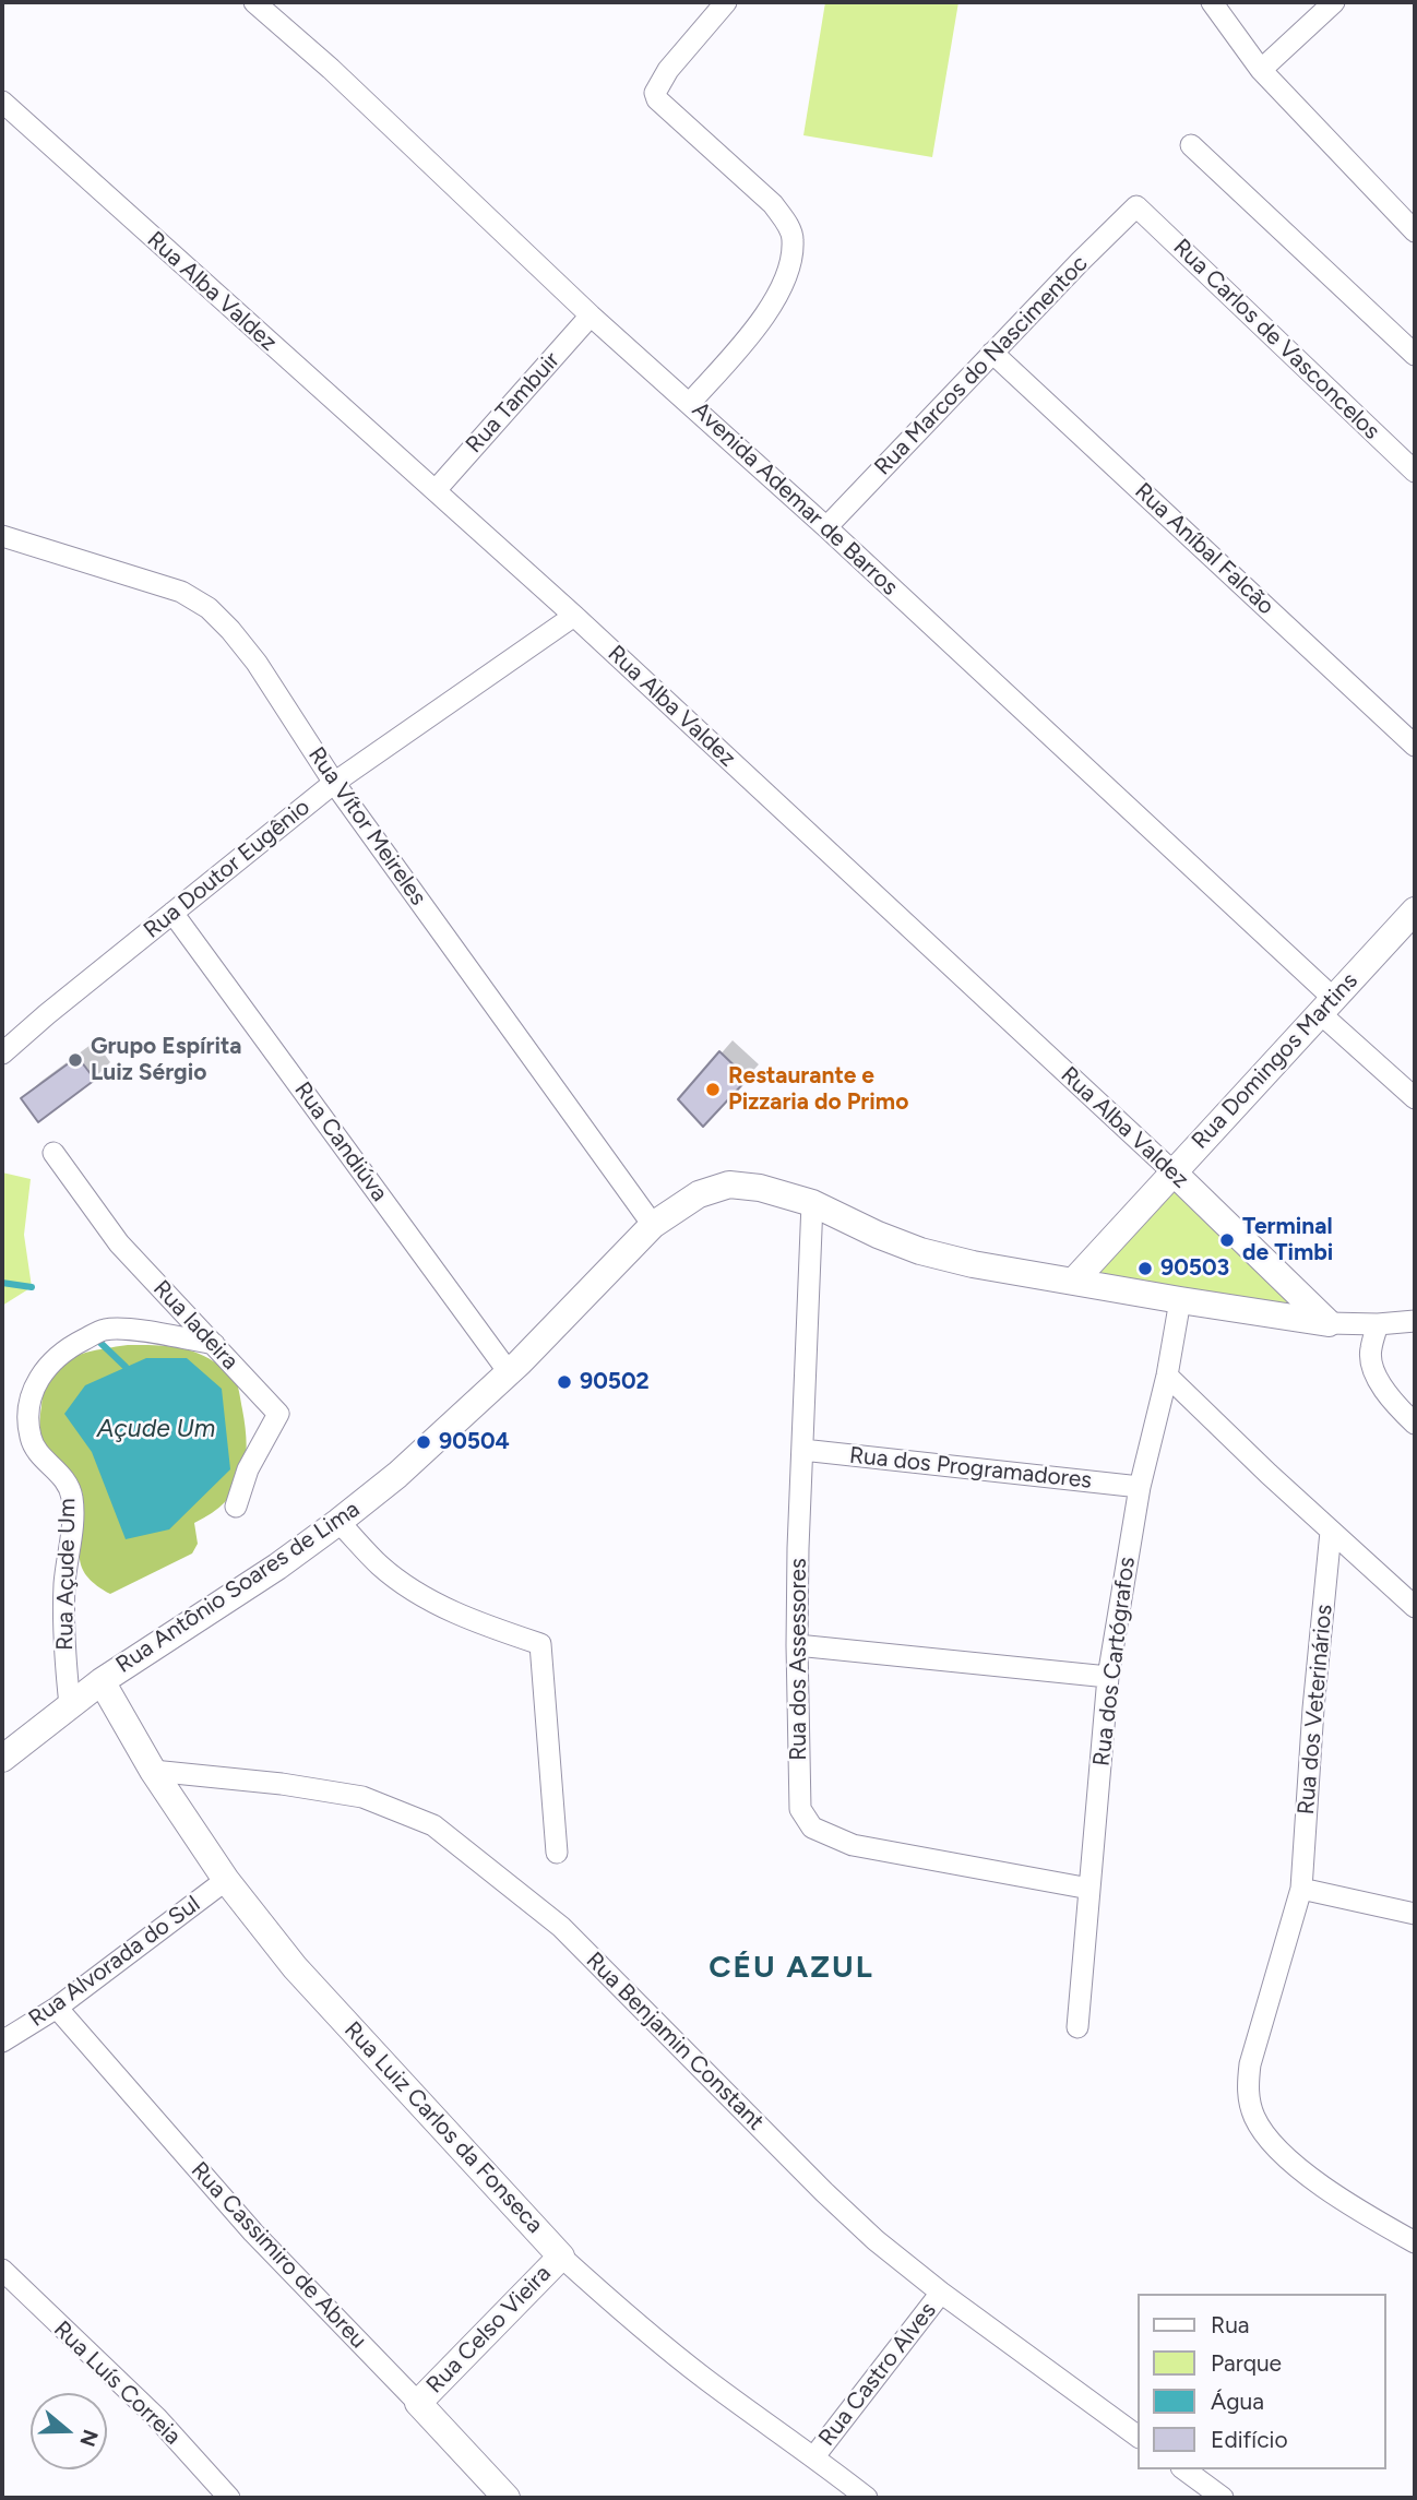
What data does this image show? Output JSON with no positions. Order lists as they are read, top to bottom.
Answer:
{
  "streets": {
    "street": [
      "Rua Alba Valdez",
      "Rua Carlos de Vasconcelos",
      "Rua Marcos do Nascimentoc",
      "Rua Tambuir",
      "Avenida Ademar de Barros",
      "Rua Aníbal Falcão",
      "Rua Vítor Meireles",
      "Rua Doutor Eugênio",
      "Rua Domingos Martins",
      "Rua Candiúva",
      "Rua ladeira",
      "Rua dos Programadores",
      "Rua Açude Um",
      "Rua Antônio Soares de Lima",
      "Rua dos Assessores",
      "Rua dos Cartógrafos",
      "Rua dos Veterinários",
      "Rua Alvorada do Sul",
      "Rua Benjamin Constant",
      "Rua Luiz Carlos da Fonseca",
      "Rua Cassimiro de Abreu",
      "Rua Celso Vieira",
      "Rua Castro Alves",
      "Rua Luís Correia"
    ]
  },
  "crossings": [
    ["Rua Alba Valdez", "Rua Tambuir"],
    ["Rua Alba Valdez", "Rua Doutor Eugênio"],
    ["Rua Alba Valdez", "Rua Domingos Martins"],
    ["Rua Alba Valdez", "Rua Antônio Soares de Lima"],
    ["Rua Carlos de Vasconcelos", "Rua Marcos do Nascimentoc"],
    ["Rua Marcos do Nascimentoc", "Avenida Ademar de Barros"],
    ["Rua Marcos do Nascimentoc", "Rua Aníbal Falcão"],
    ["Rua Tambuir", "Avenida Ademar de Barros"],
    ["Avenida Ademar de Barros", "Rua Domingos Martins"],
    ["Rua Vítor Meireles", "Rua Doutor Eugênio"],
    ["Rua Vítor Meireles", "Rua Antônio Soares de Lima"],
    ["Rua Doutor Eugênio", "Rua Candiúva"],
    ["Rua Domingos Martins", "Rua Antônio Soares de Lima"],
    ["Rua Candiúva", "Rua Antônio Soares de Lima"],
    ["Rua ladeira", "Rua Açude Um"],
    ["Rua dos Programadores", "Rua dos Assessores"],
    ["Rua dos Programadores", "Rua dos Cartógrafos"],
    ["Rua Açude Um", "Rua Antônio Soares de Lima"],
    ["Rua Antônio Soares de Lima", "Rua dos Assessores"],
    ["Rua Antônio Soares de Lima", "Rua dos Cartógrafos"],
    ["Rua Antônio Soares de Lima", "Rua Luiz Carlos da Fonseca"],
    ["Rua dos Assessores", "Rua dos Cartógrafos"],
    ["Rua Alvorada do Sul", "Rua Luiz Carlos da Fonseca"],
    ["Rua Alvorada do Sul", "Rua Cassimiro de Abreu"],
    ["Rua Benjamin Constant", "Rua Luiz Carlos da Fonseca"],
    ["Rua Benjamin Constant", "Rua Castro Alves"],
    ["Rua Luiz Carlos da Fonseca", "Rua Celso Vieira"],
    ["Rua Luiz Carlos da Fonseca", "Rua Castro Alves"],
    ["Rua Cassimiro de Abreu", "Rua Celso Vieira"]
  ],
  "districts": ["CÉU AZUL"],
  "water": ["Açude Um"],
  "places": [
    "Grupo Espírita Luiz Sérgio",
    "Restaurante e Pizzaria do Primo",
    "Terminal de Timbi",
    "90503",
    "90502",
    "90504"
  ],
  "legend": [
    "Rua",
    "Parque",
    "Água",
    "Edifício"
  ],
  "north": "right"
}
